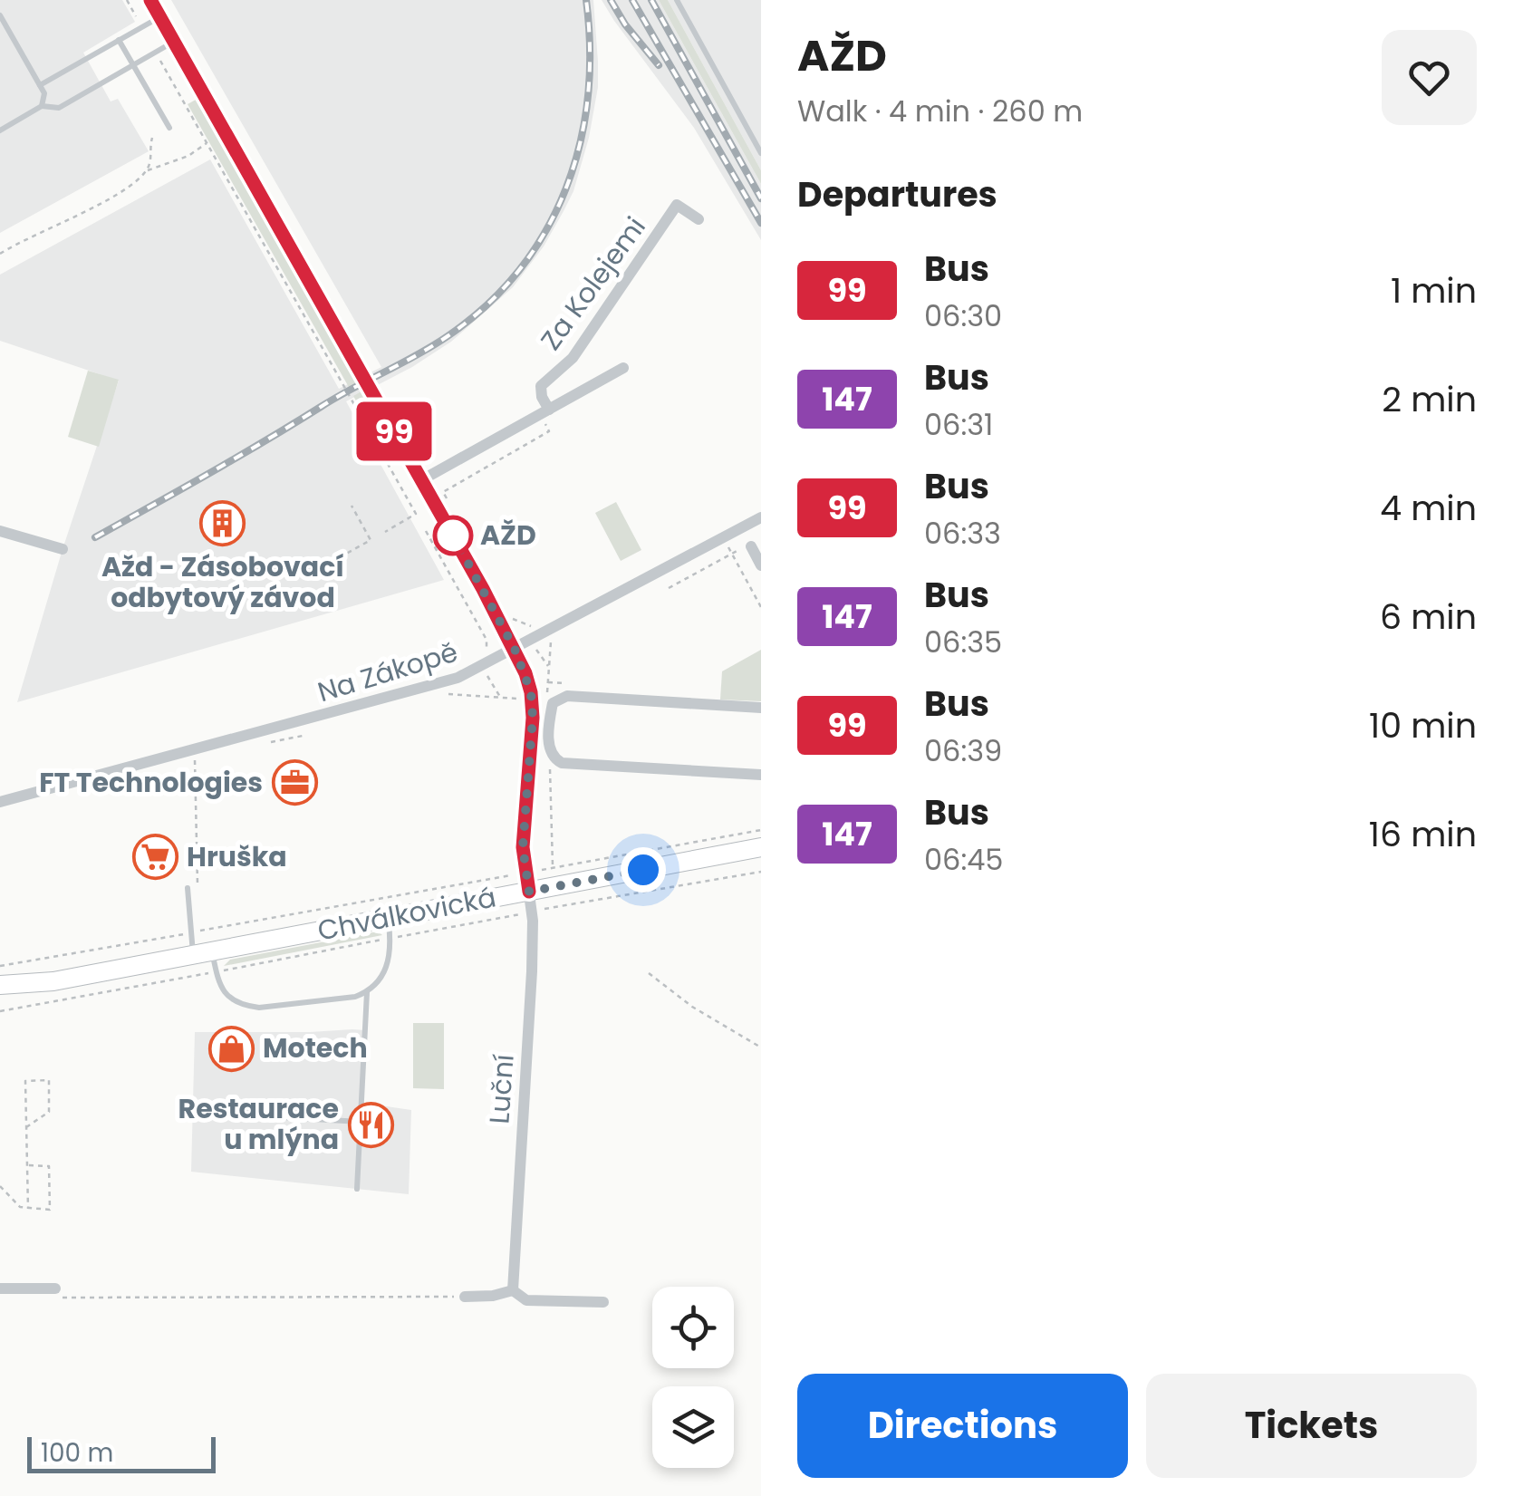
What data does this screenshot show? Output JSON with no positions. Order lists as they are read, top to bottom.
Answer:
{
  "streets": {
    "main road": ["Chválkovická"],
    "street": ["Za Kolejemi", "Na Zákopě", "Luční"]
  },
  "crossings": [
    ["Za Kolejemi", "Luční"],
    ["Na Zákopě", "Luční"],
    ["Chválkovická", "Luční"]
  ],
  "places": {
    "building": ["Ažd - Zásobovací odbytový závod"],
    "other": ["AŽD"],
    "office": ["FT Technologies"],
    "supermarket": ["Hruška"],
    "shop": ["Motech"],
    "restaurant": ["Restaurace u mlýna"]
  },
  "lines": ["bus line 99"],
  "scale_bar": "100 m",
  "page": {
    "on_map": "99",
    "heading": [
      ["AŽD", "Walk · 4 min · 260 m"],
      "Departures"
    ],
    "list": [
      {
        "mark": "99",
        "name": "Bus",
        "note": "06:30",
        "value": "1 min"
      },
      {
        "mark": "147",
        "name": "Bus",
        "note": "06:31",
        "value": "2 min"
      },
      {
        "mark": "99",
        "name": "Bus",
        "note": "06:33",
        "value": "4 min"
      },
      {
        "mark": "147",
        "name": "Bus",
        "note": "06:35",
        "value": "6 min"
      },
      {
        "mark": "99",
        "name": "Bus",
        "note": "06:39",
        "value": "10 min"
      },
      {
        "mark": "147",
        "name": "Bus",
        "note": "06:45",
        "value": "16 min"
      }
    ],
    "buttons": ["Directions", "Tickets"],
    "scale": "100 m"
  }
}
